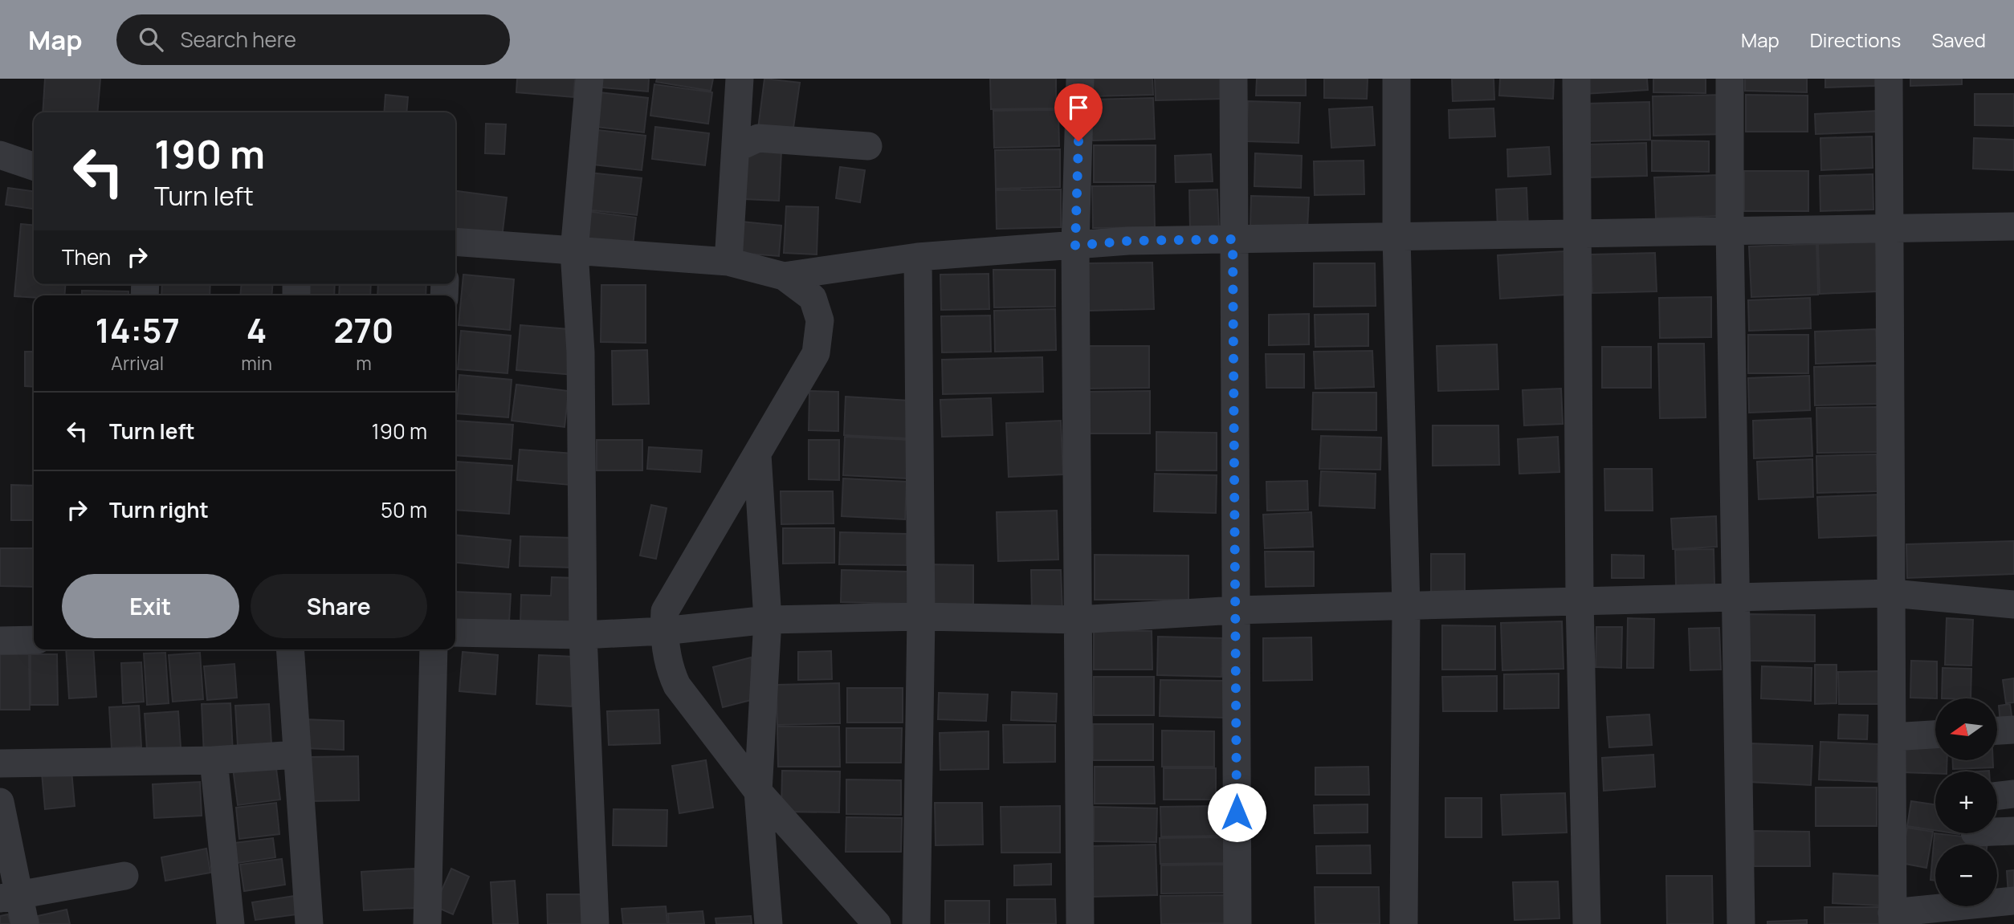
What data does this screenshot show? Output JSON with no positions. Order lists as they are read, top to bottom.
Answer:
{
  "north": "left",
  "page": {
    "header": "Map",
    "search": "Search here",
    "nav": ["Map", "Directions", "Saved"],
    "turn": ["190 m", "Turn left"],
    "then": "Then",
    "eta": [
      "14:57",
      "Arrival",
      "4",
      "min",
      "270",
      "m"
    ],
    "list": [
      {
        "name": "Turn left",
        "value": "190 m"
      },
      {
        "name": "Turn right",
        "value": "50 m"
      }
    ],
    "buttons": ["Exit", "Share"],
    "map_buttons": ["+", "−"]
  }
}
